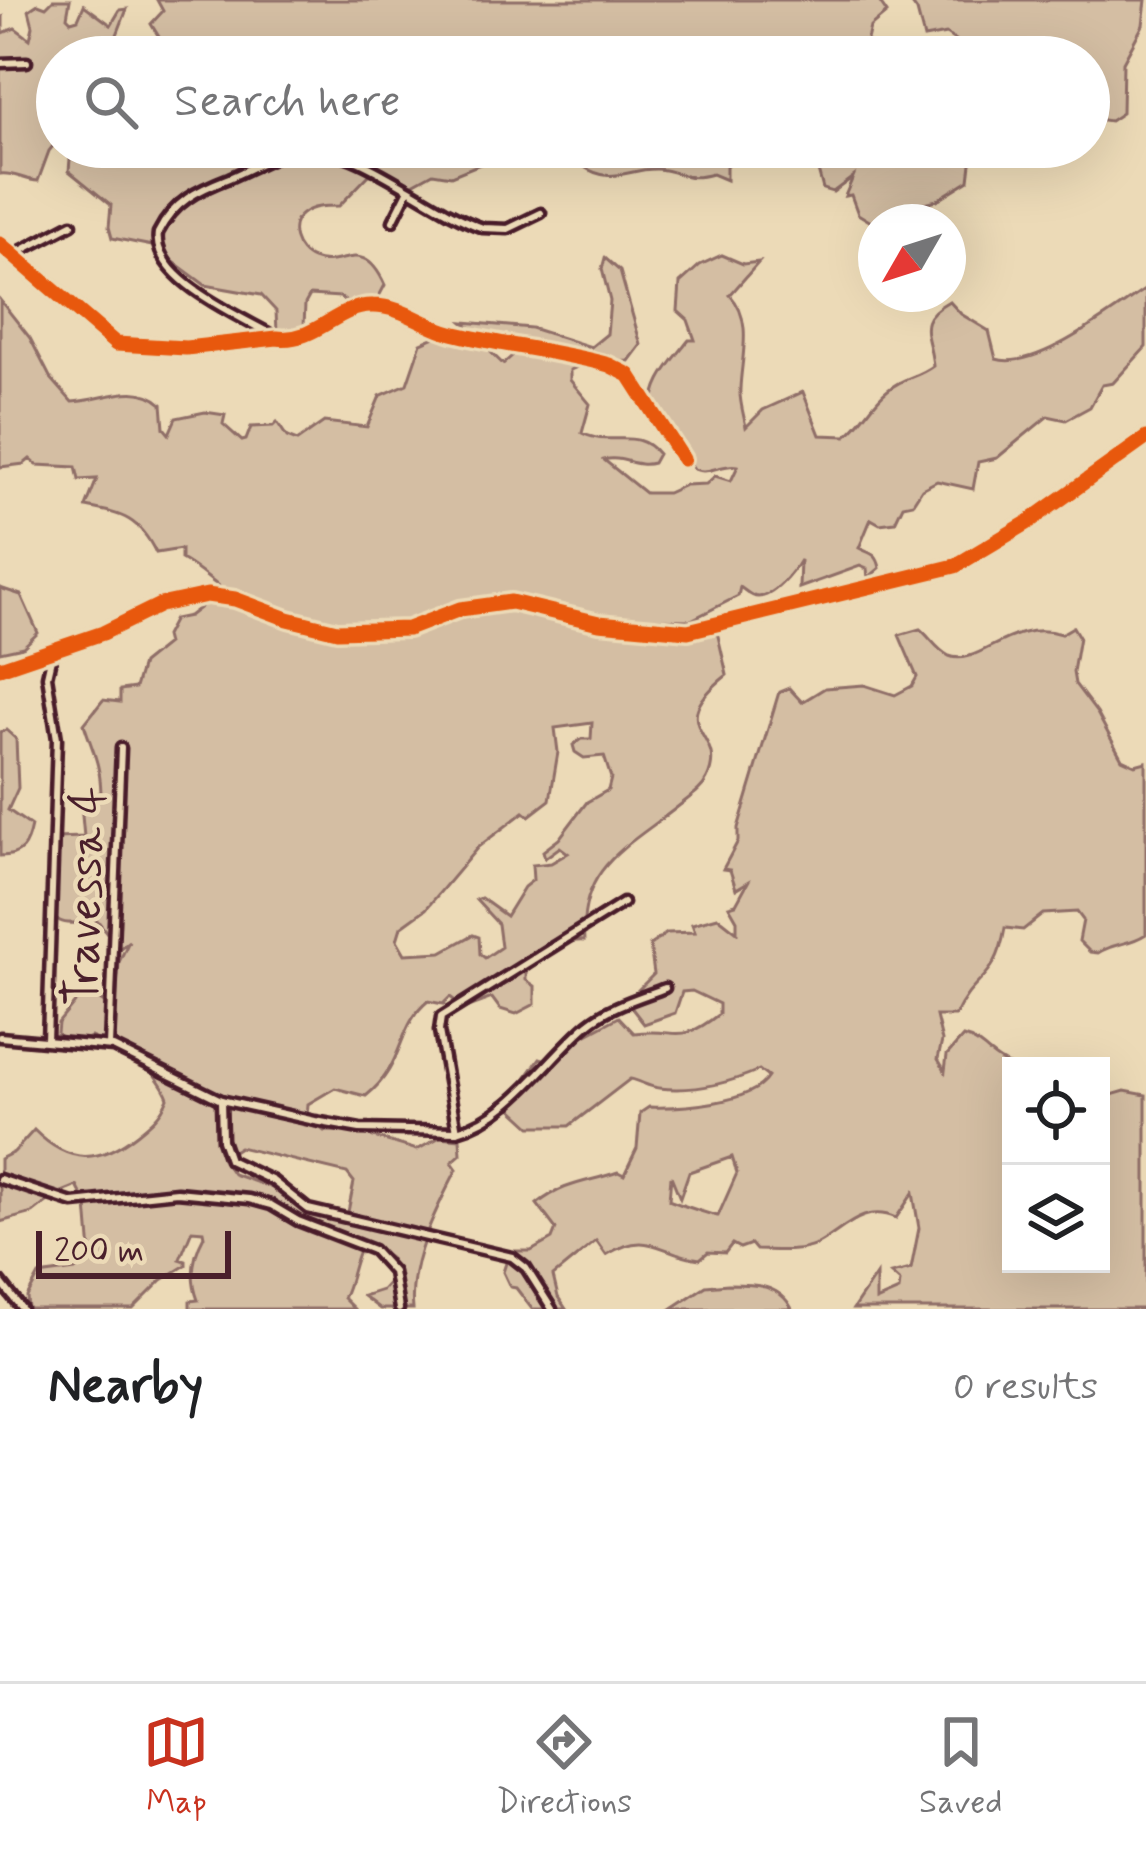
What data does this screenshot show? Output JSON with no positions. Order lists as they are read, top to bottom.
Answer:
{
  "streets": {
    "street": ["Travessa 4"]
  },
  "scale_bar": "200 m",
  "north": "bottom left",
  "page": {
    "search": "Search here",
    "scale": "200 m",
    "heading": ["Nearby", "0 results"],
    "nav": ["Map", "Directions", "Saved"]
  }
}
